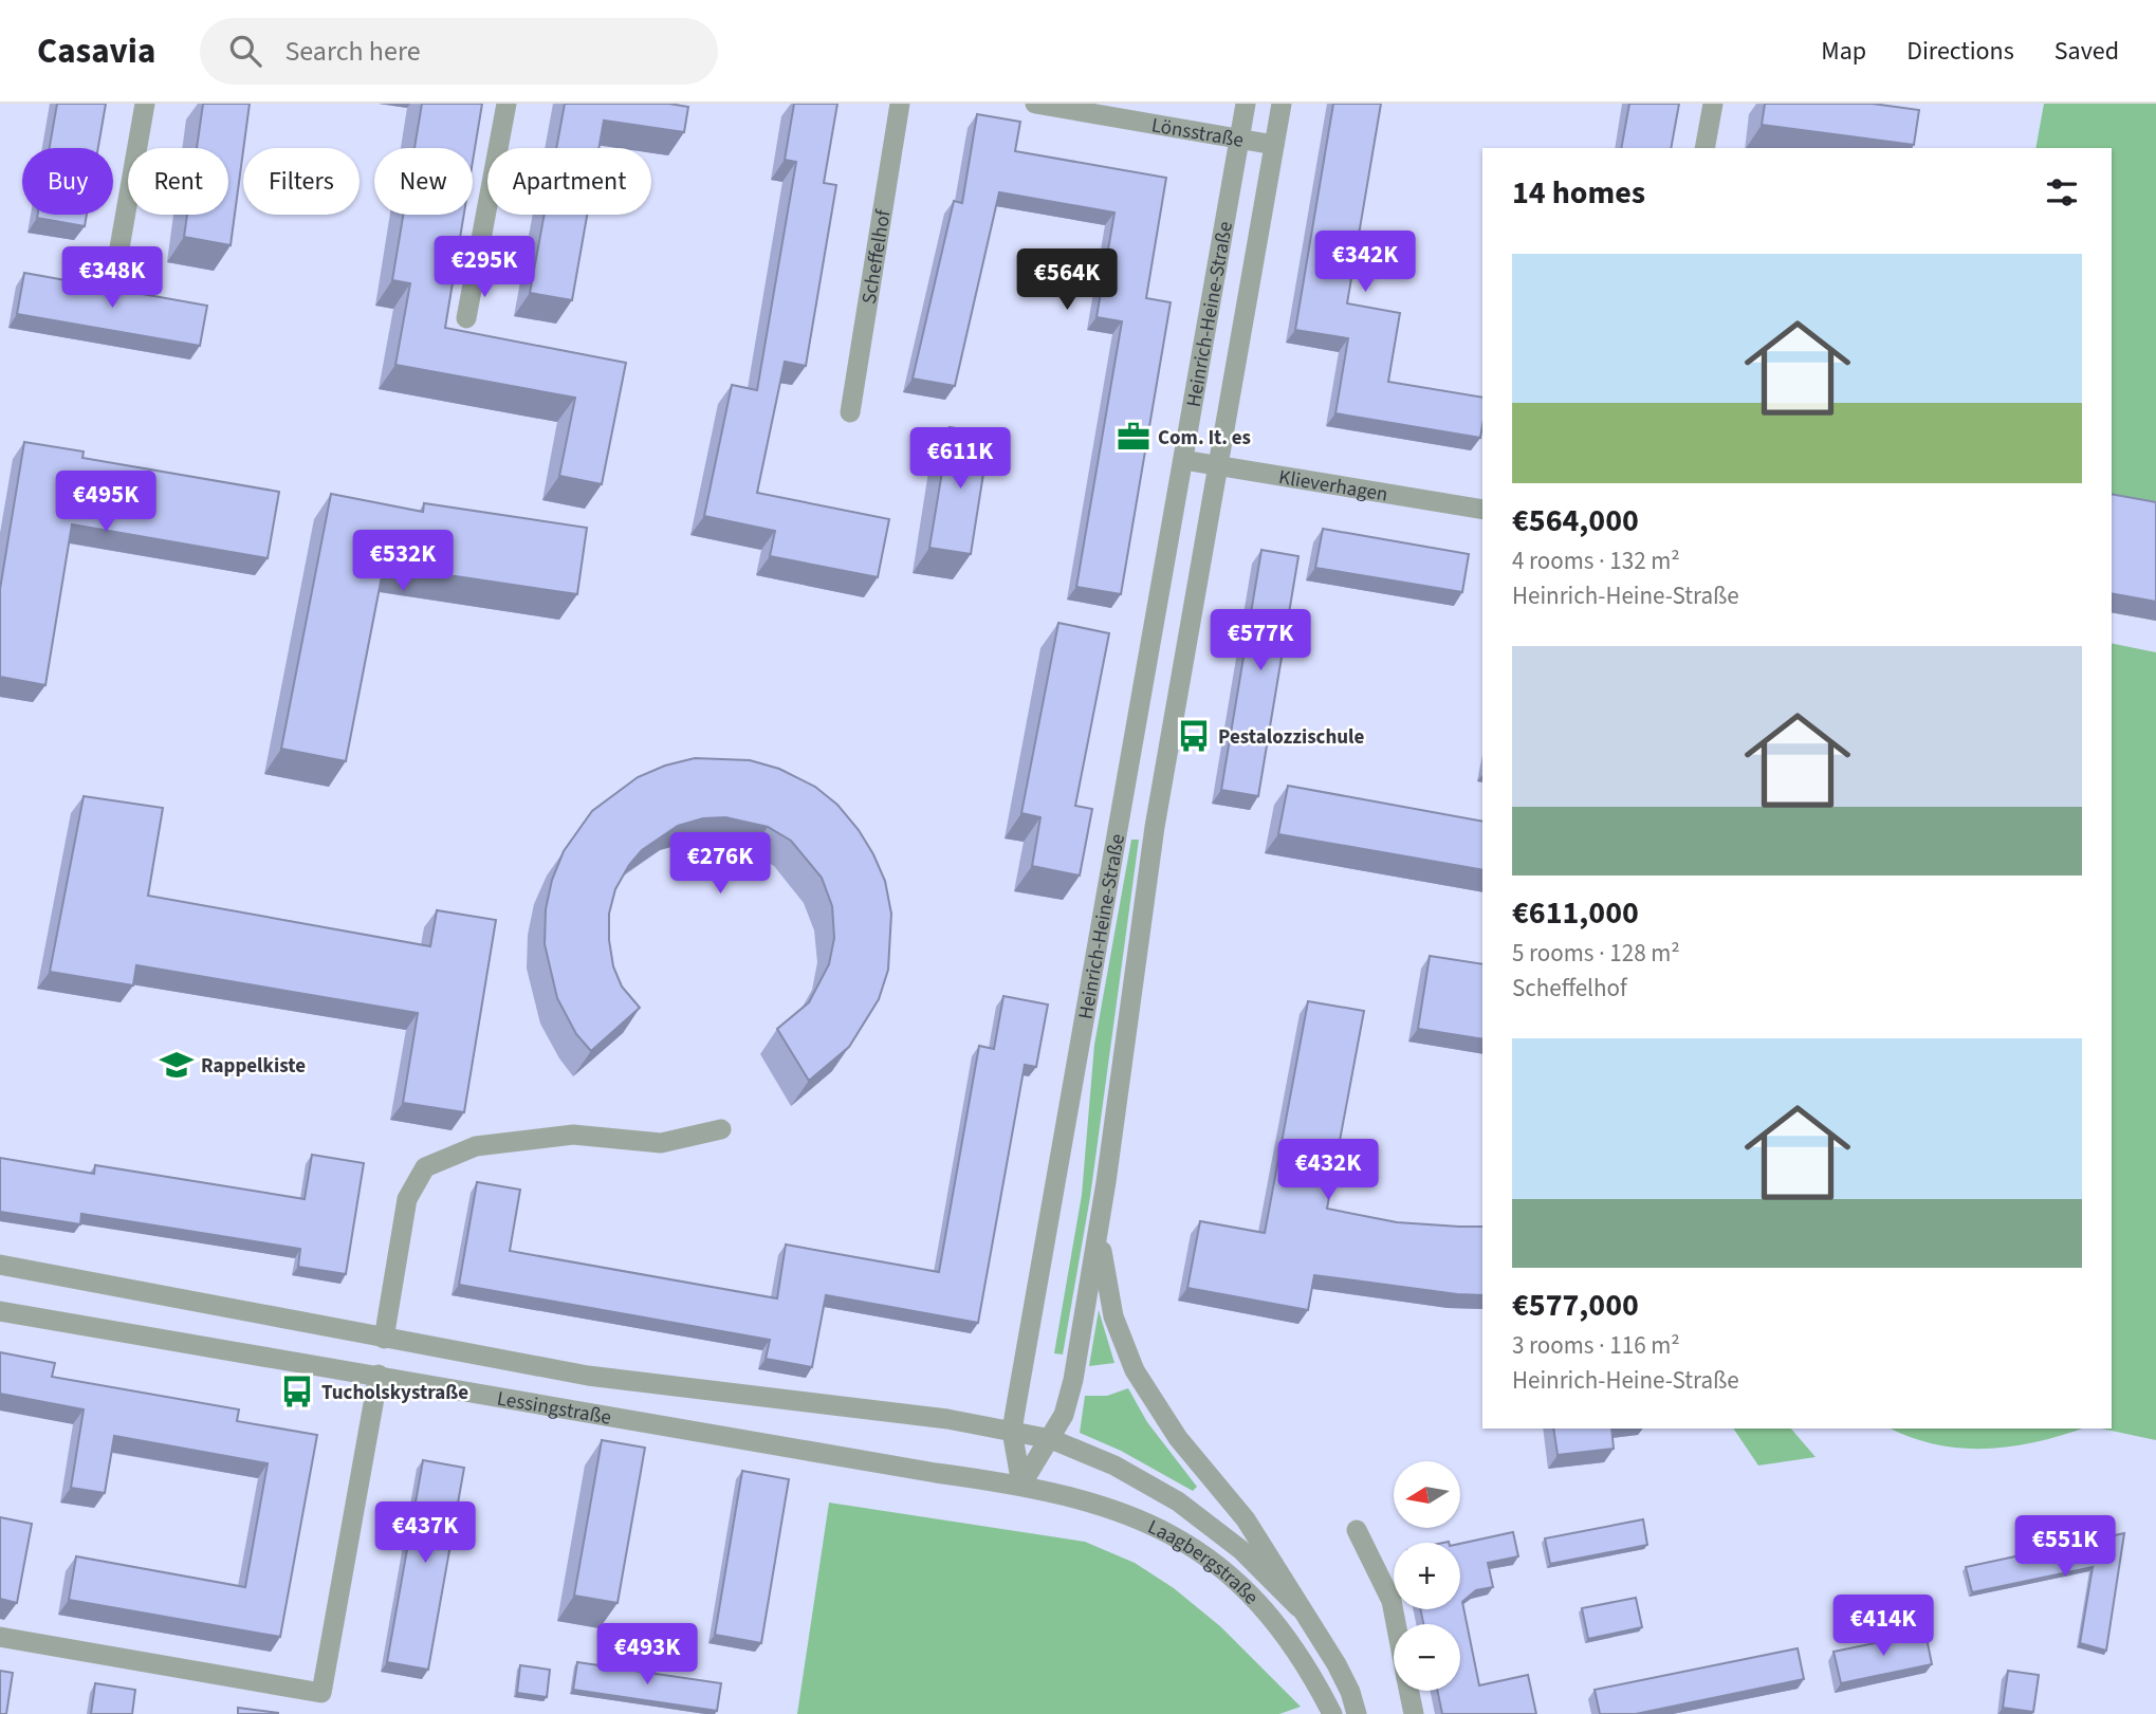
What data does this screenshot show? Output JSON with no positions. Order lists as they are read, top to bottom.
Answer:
{
  "streets": {
    "street": [
      "Lönsstraße",
      "Scheffelhof",
      "Heinrich-Heine-Straße",
      "Klieverhagen",
      "Lessingstraße",
      "Laagbergstraße"
    ]
  },
  "crossings": [
    ["Lönsstraße", "Heinrich-Heine-Straße"],
    ["Heinrich-Heine-Straße", "Klieverhagen"],
    ["Heinrich-Heine-Straße", "Lessingstraße"],
    ["Heinrich-Heine-Straße", "Laagbergstraße"],
    ["Lessingstraße", "Laagbergstraße"]
  ],
  "places": {
    "office": ["Com. It. es"],
    "bus stop": ["Pestalozzischule", "Tucholskystraße"],
    "school or university": ["Rappelkiste"]
  },
  "north": "left",
  "page": {
    "header": "Casavia",
    "search": "Search here",
    "nav": ["Map", "Directions", "Saved"],
    "chip": [
      "Buy",
      "Rent",
      "Filters",
      "New",
      "Apartment"
    ],
    "heading": "14 homes",
    "price": [
      "€342K",
      "€295K",
      "€348K",
      "€564K",
      "€611K",
      "€495K",
      "€532K",
      "€577K",
      "€276K",
      "€432K",
      "€437K",
      "€551K",
      "€414K",
      "€493K"
    ],
    "list": [
      {
        "name": "€564,000",
        "note": "4 rooms · 132 m² · Heinrich-Heine-Straße"
      },
      {
        "name": "€611,000",
        "note": "5 rooms · 128 m² · Scheffelhof"
      },
      {
        "name": "€577,000",
        "note": "3 rooms · 116 m² · Heinrich-Heine-Straße"
      }
    ],
    "map_buttons": ["+", "−"]
  }
}
